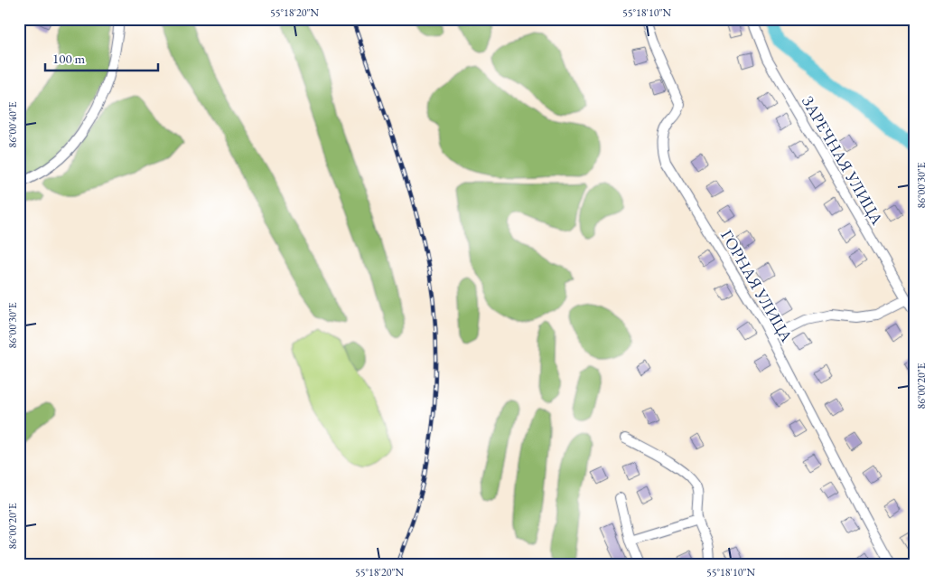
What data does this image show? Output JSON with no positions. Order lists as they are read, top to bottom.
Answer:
{
  "streets": {
    "street": ["ЗАРЕЧНАЯ УЛИЦА", "ГОРНАЯ УЛИЦА"]
  },
  "scale_bar": "100 m",
  "coordinates": [
    "55°18'20\"N",
    "55°18'10\"N",
    "86°00'40\"E",
    "86°00'30\"E",
    "86°00'20\"E"
  ]
}
